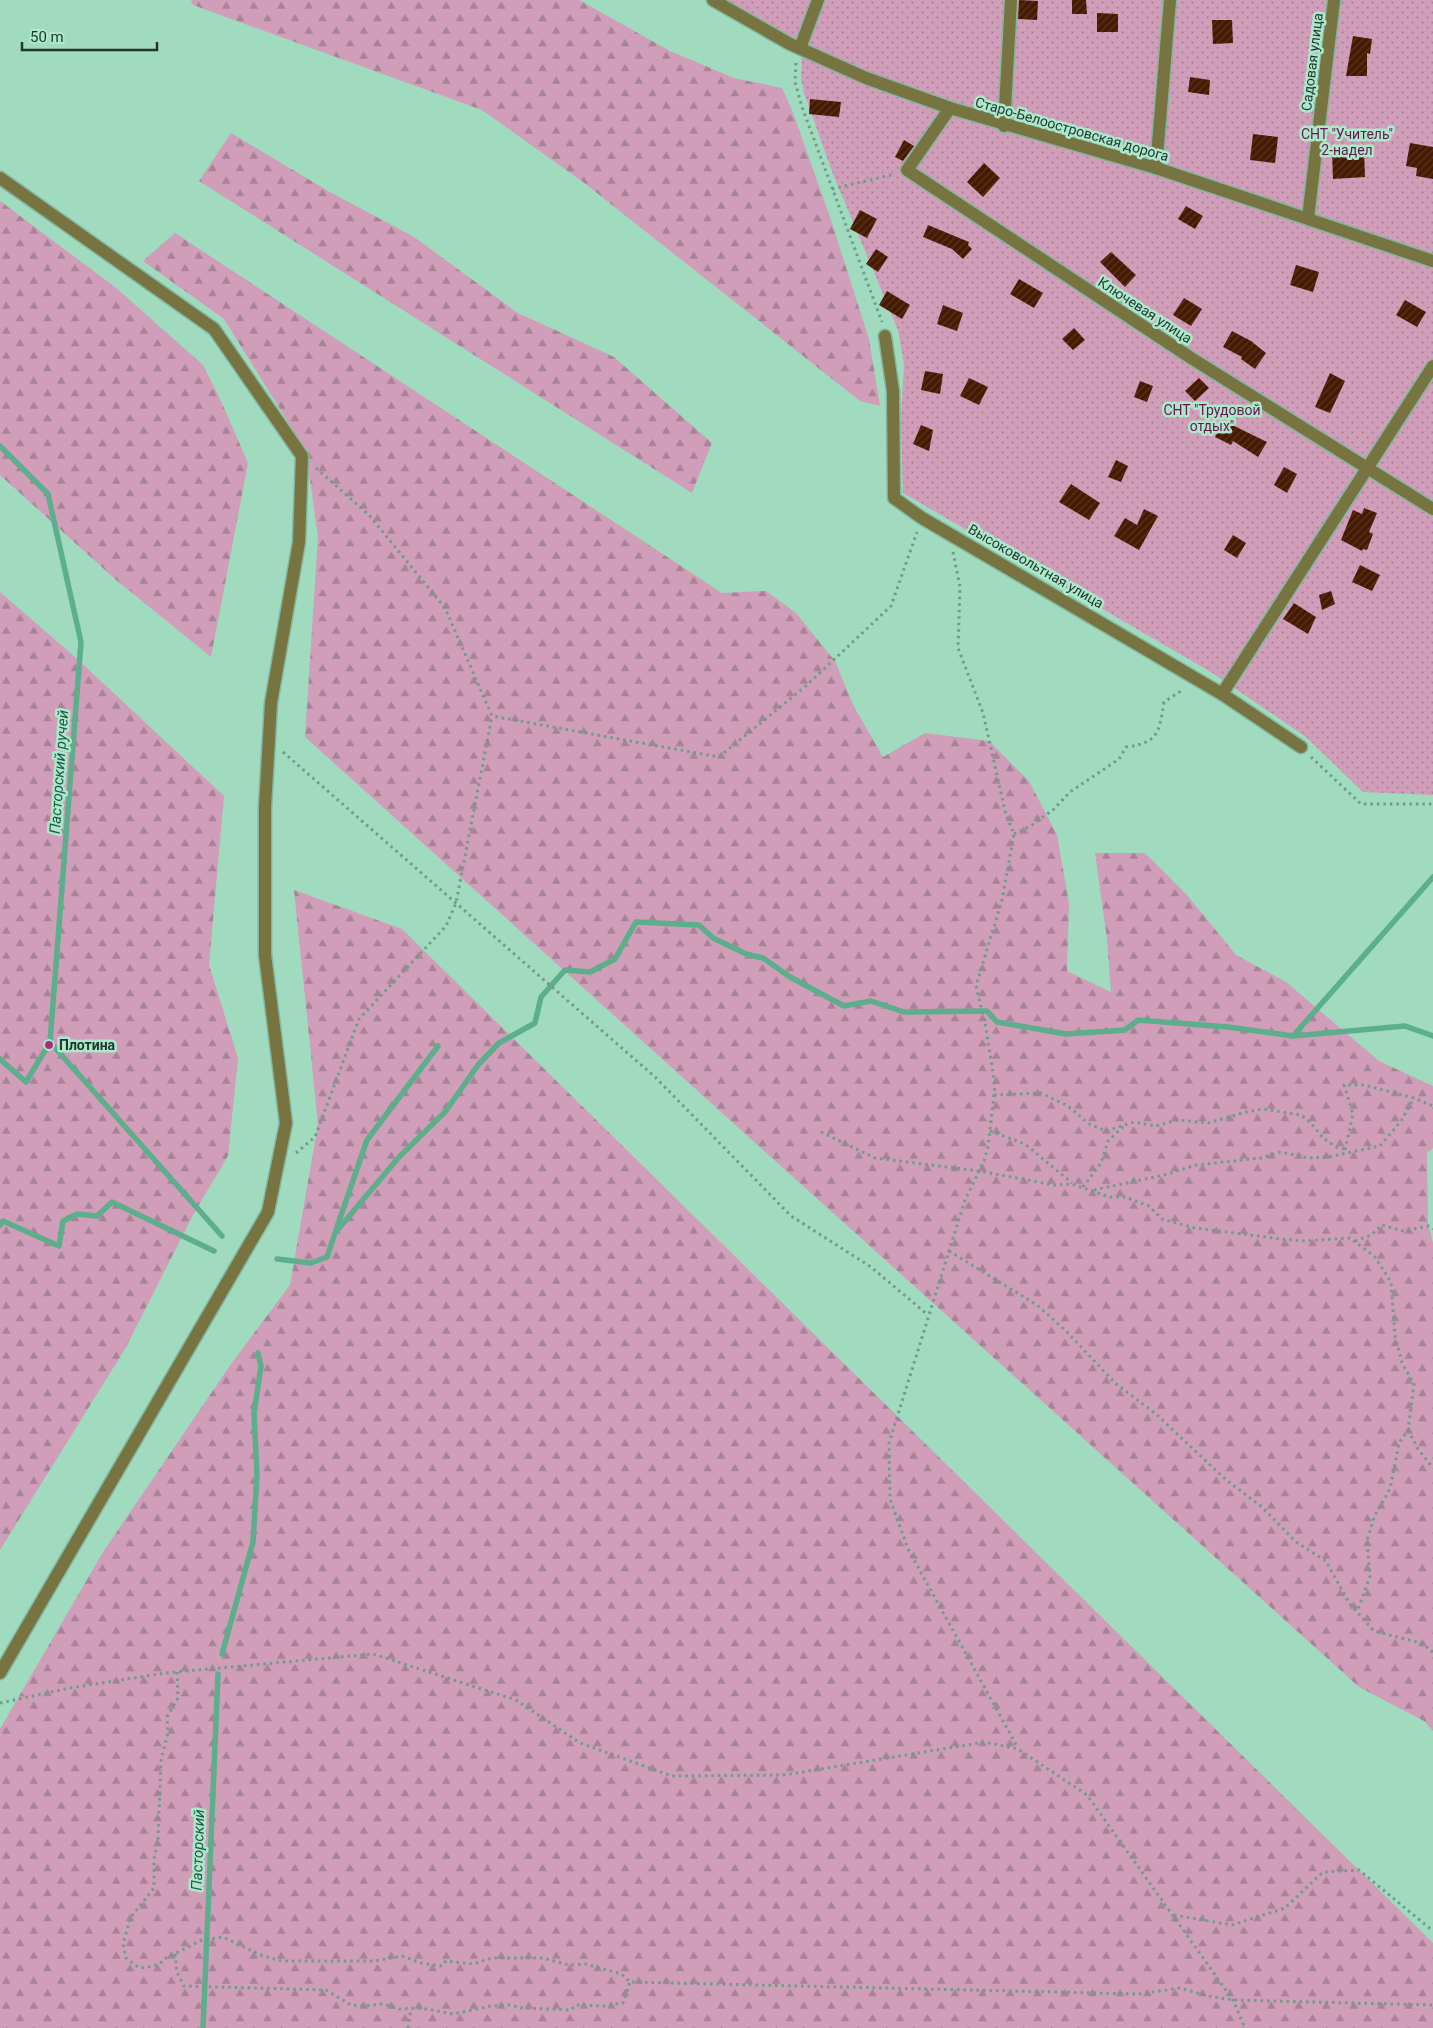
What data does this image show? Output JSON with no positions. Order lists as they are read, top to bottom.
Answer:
{
  "streets": {
    "street": [
      "Садовая улица",
      "Старо-Белоостровская дорога",
      "Ключевая улица",
      "Высоковольтная улица"
    ]
  },
  "crossings": [
    ["Садовая улица", "Старо-Белоостровская дорога"]
  ],
  "water": ["Пасторский ручей", "Пасторский"],
  "parks": ["СНТ \"Учитель\" 2-надел", "СНТ \"Трудовой отдых\""],
  "places": ["Плотина"],
  "scale_bar": "50 m"
}
